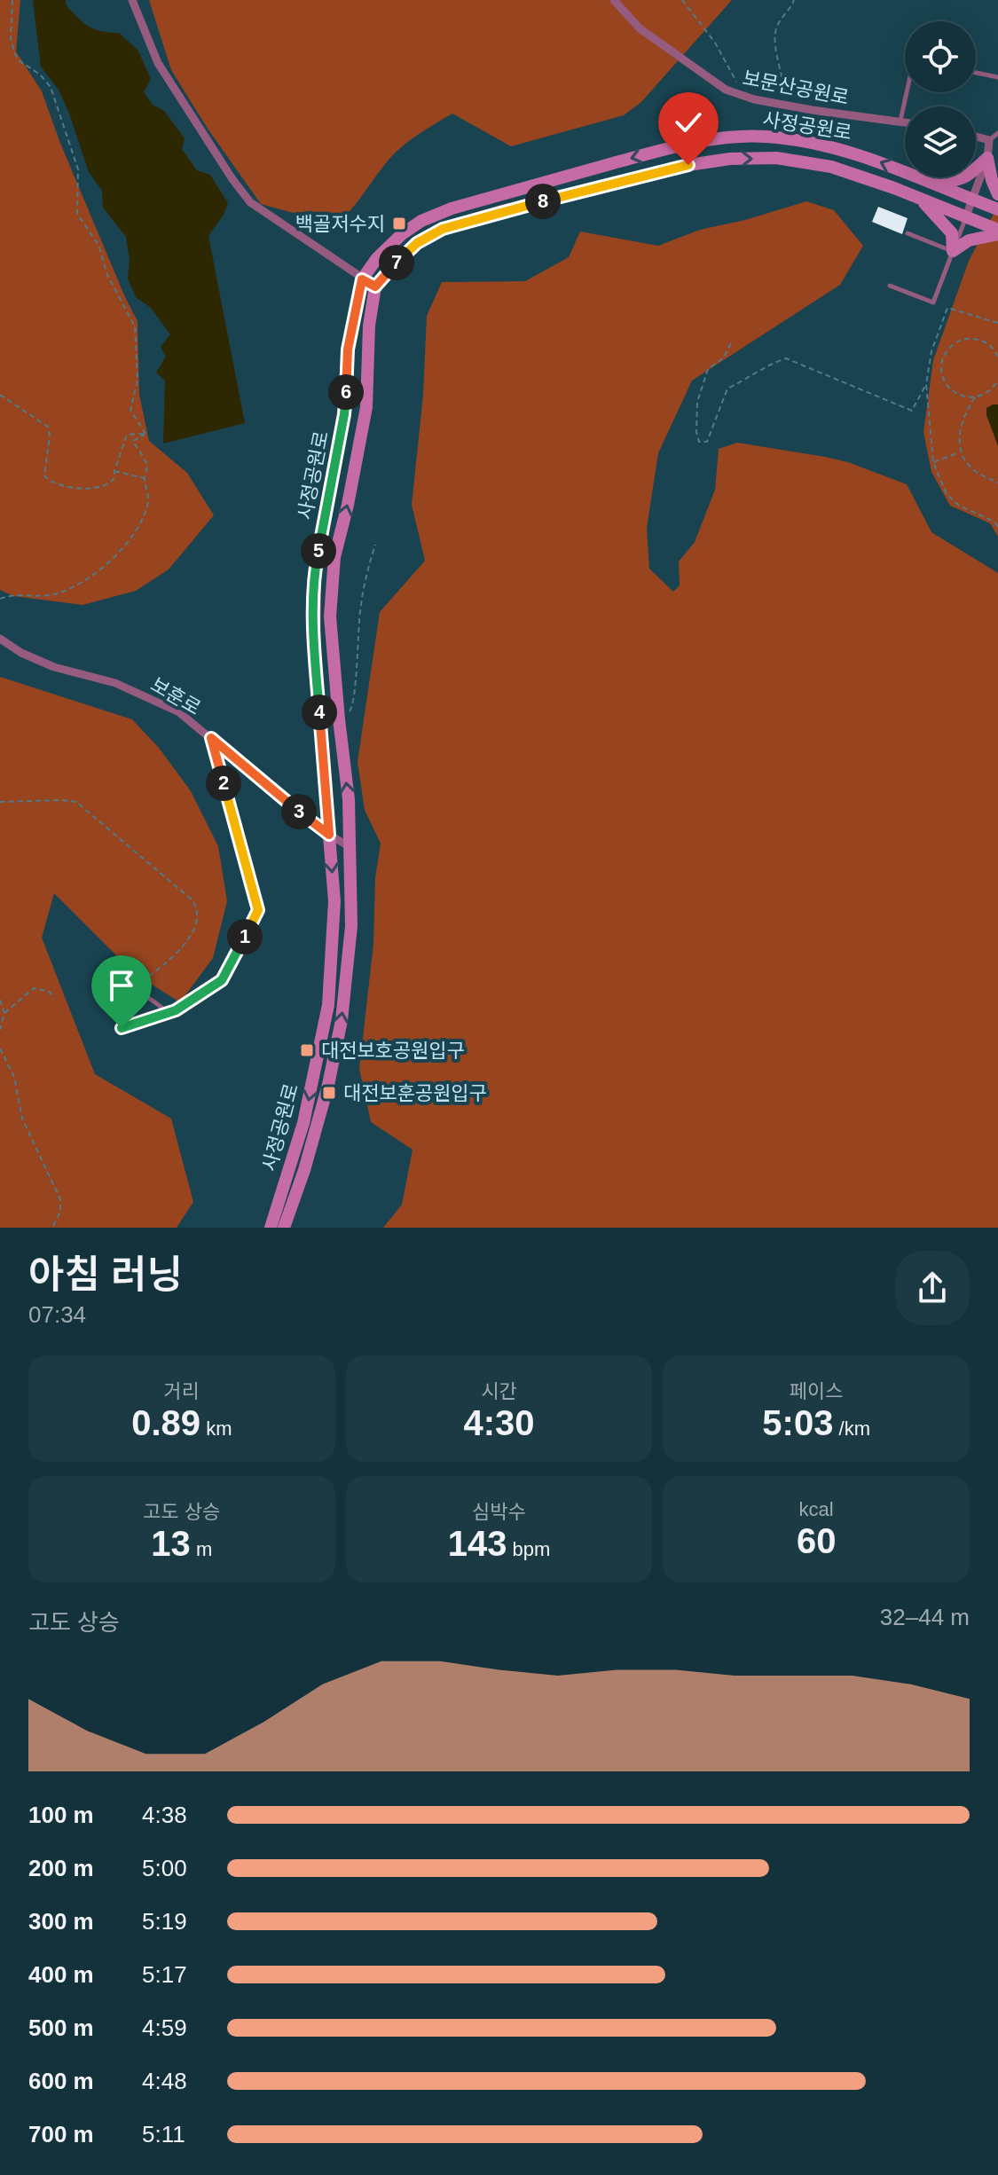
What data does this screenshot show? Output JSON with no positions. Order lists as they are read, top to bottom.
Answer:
{
  "streets": {
    "main road": ["사정공원로"],
    "street": ["보문산공원로", "보훈로"]
  },
  "crossings": [
    ["사정공원로", "보훈로"]
  ],
  "places": {
    "transit": ["백골저수지", "대전보호공원입구", "대전보훈공원입구"]
  },
  "page": {
    "pins": [
      "8",
      "7",
      "6",
      "5",
      "4",
      "2",
      "3",
      "1"
    ],
    "heading": ["아침 러닝", "07:34"],
    "stats": [
      ["거리", "0.89 km"],
      ["시간", "4:30"],
      ["페이스", "5:03 /km"],
      ["고도 상승", "13 m"],
      ["심박수", "143 bpm"],
      ["kcal", "60"]
    ],
    "chart": ["고도 상승", "32–44 m"],
    "list": [
      {
        "name": "100 m",
        "note": "4:38"
      },
      {
        "name": "200 m",
        "note": "5:00"
      },
      {
        "name": "300 m",
        "note": "5:19"
      },
      {
        "name": "400 m",
        "note": "5:17"
      },
      {
        "name": "500 m",
        "note": "4:59"
      },
      {
        "name": "600 m",
        "note": "4:48"
      },
      {
        "name": "700 m",
        "note": "5:11"
      }
    ]
  }
}
